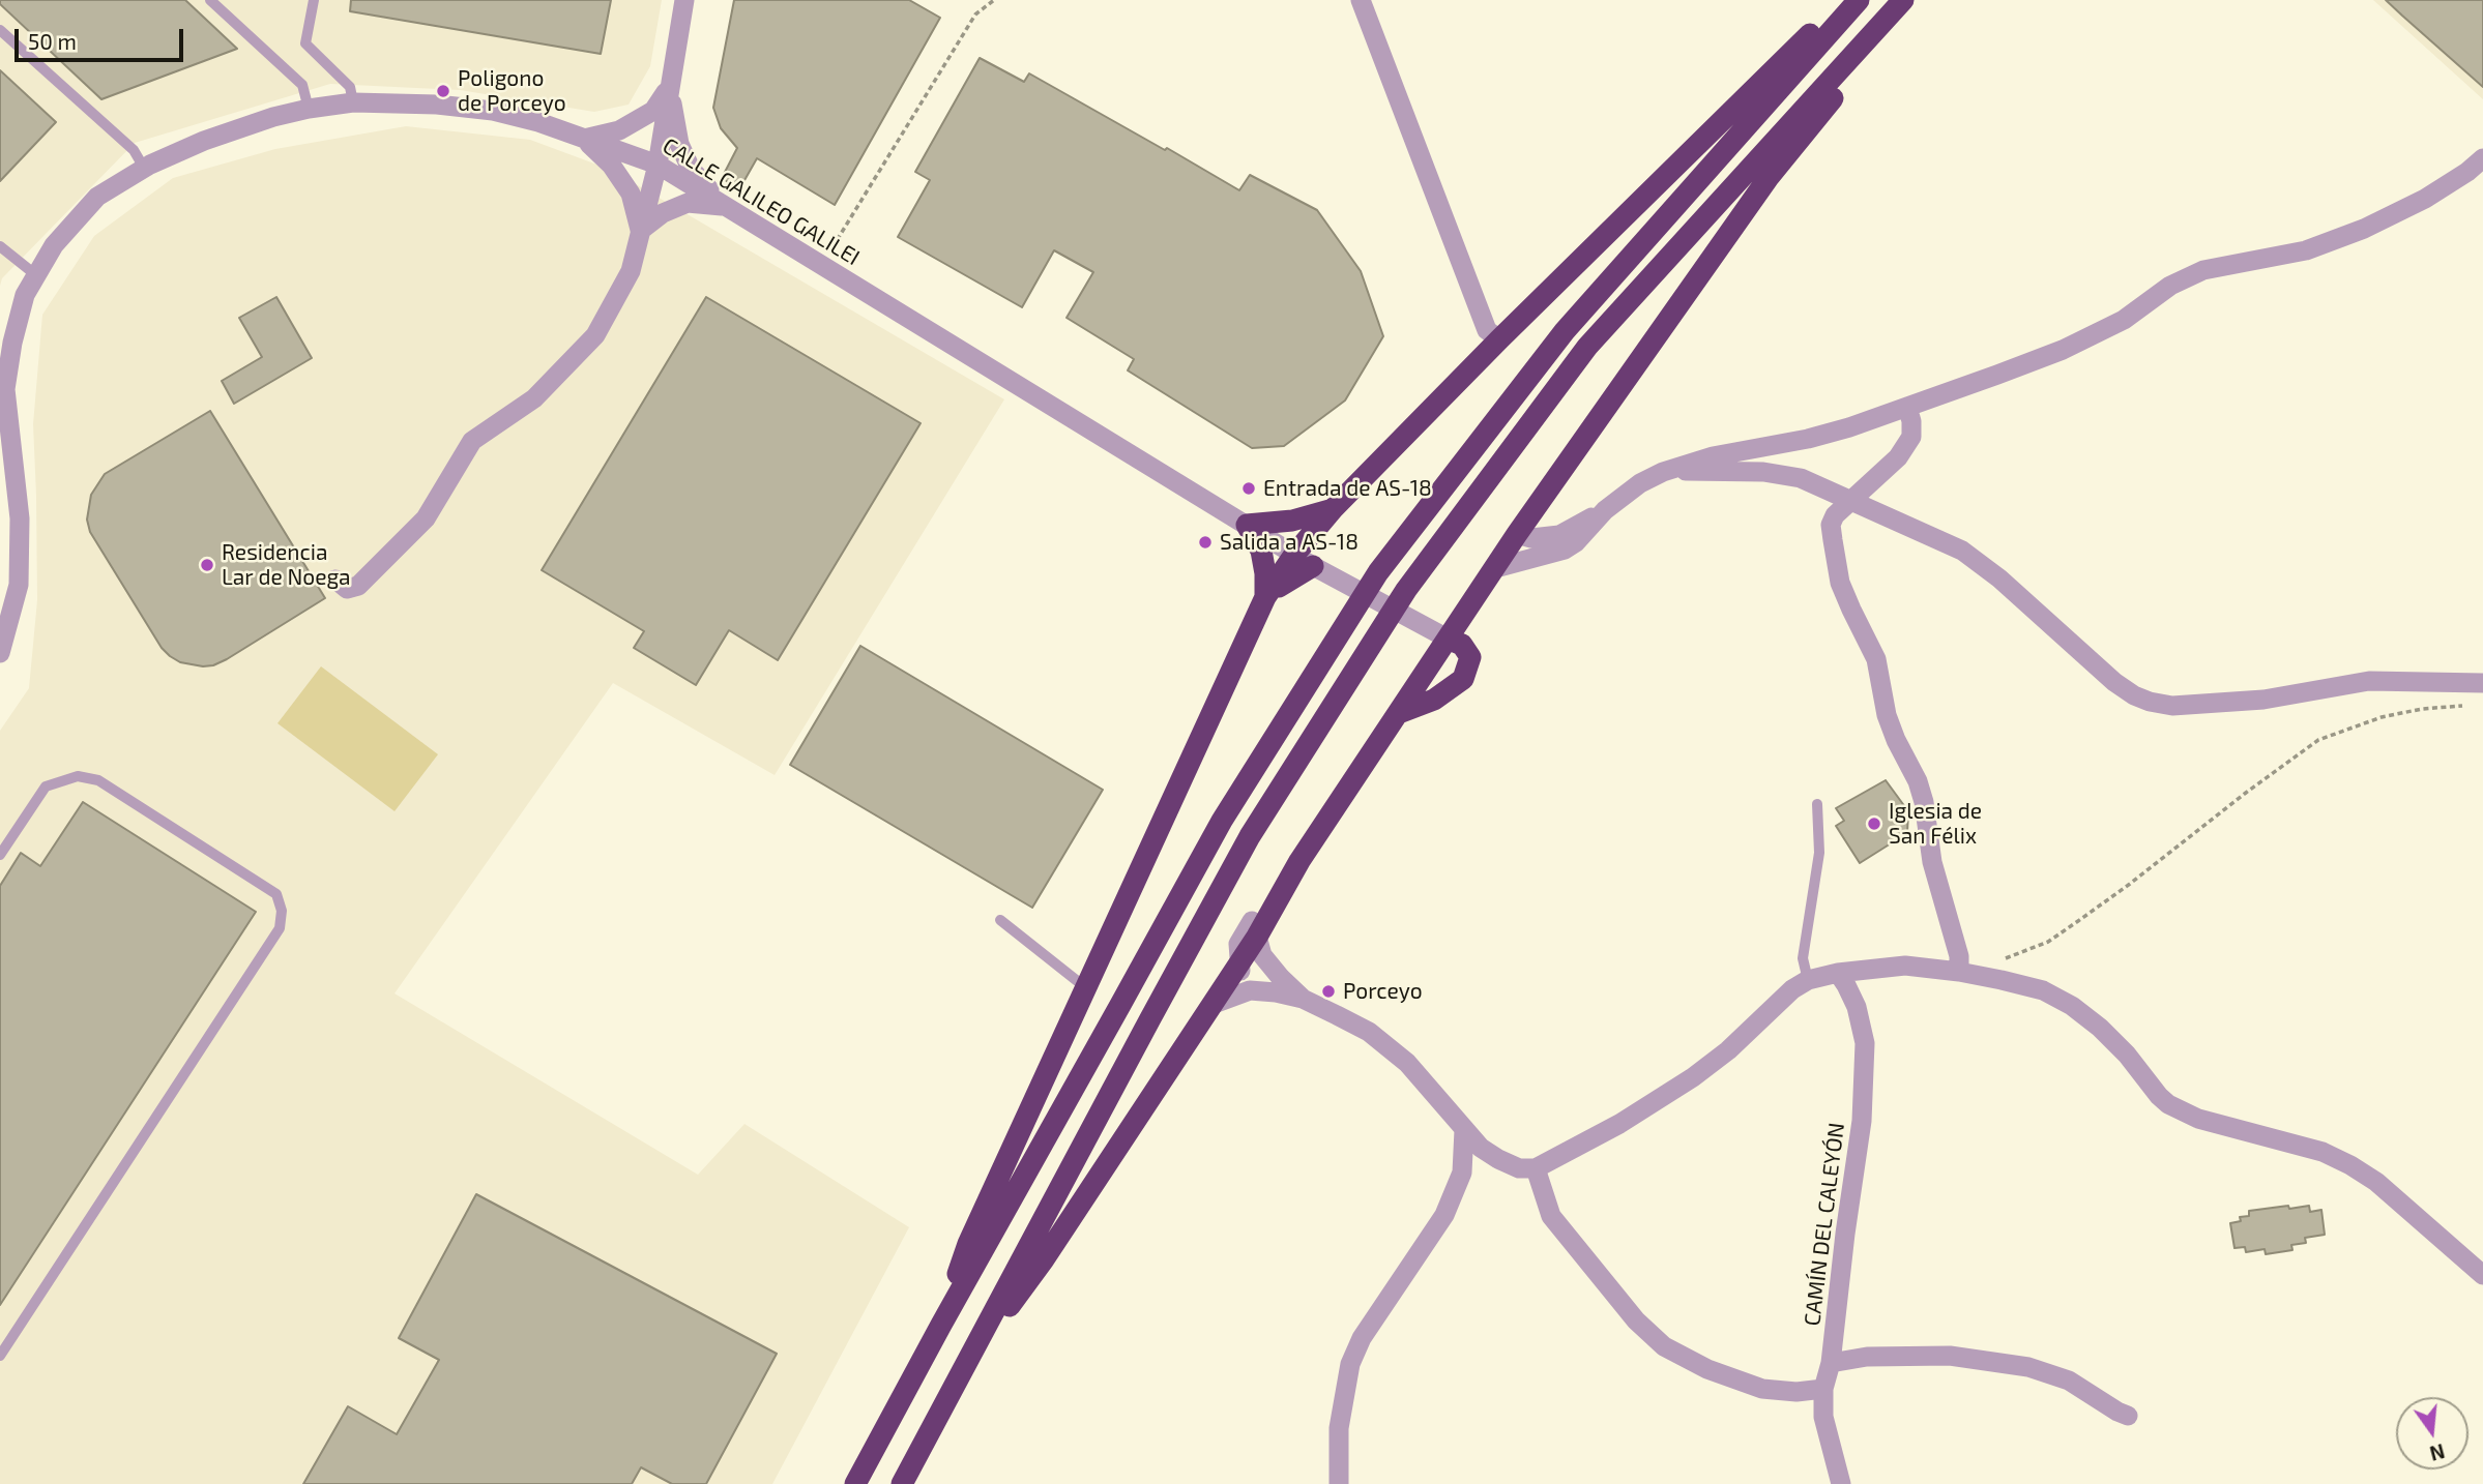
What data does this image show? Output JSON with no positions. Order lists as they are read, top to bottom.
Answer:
{
  "streets": {
    "street": ["CALLE GALILEO GALILEI", "CAMÍN DEL CALEYÓN"]
  },
  "places": [
    "Poligono de Porceyo",
    "Entrada de AS-18",
    "Salida a AS-18",
    "Residencia Lar de Noega",
    "Iglesia de San Félix",
    "Porceyo"
  ],
  "scale_bar": "50 m",
  "north": "bottom"
}
